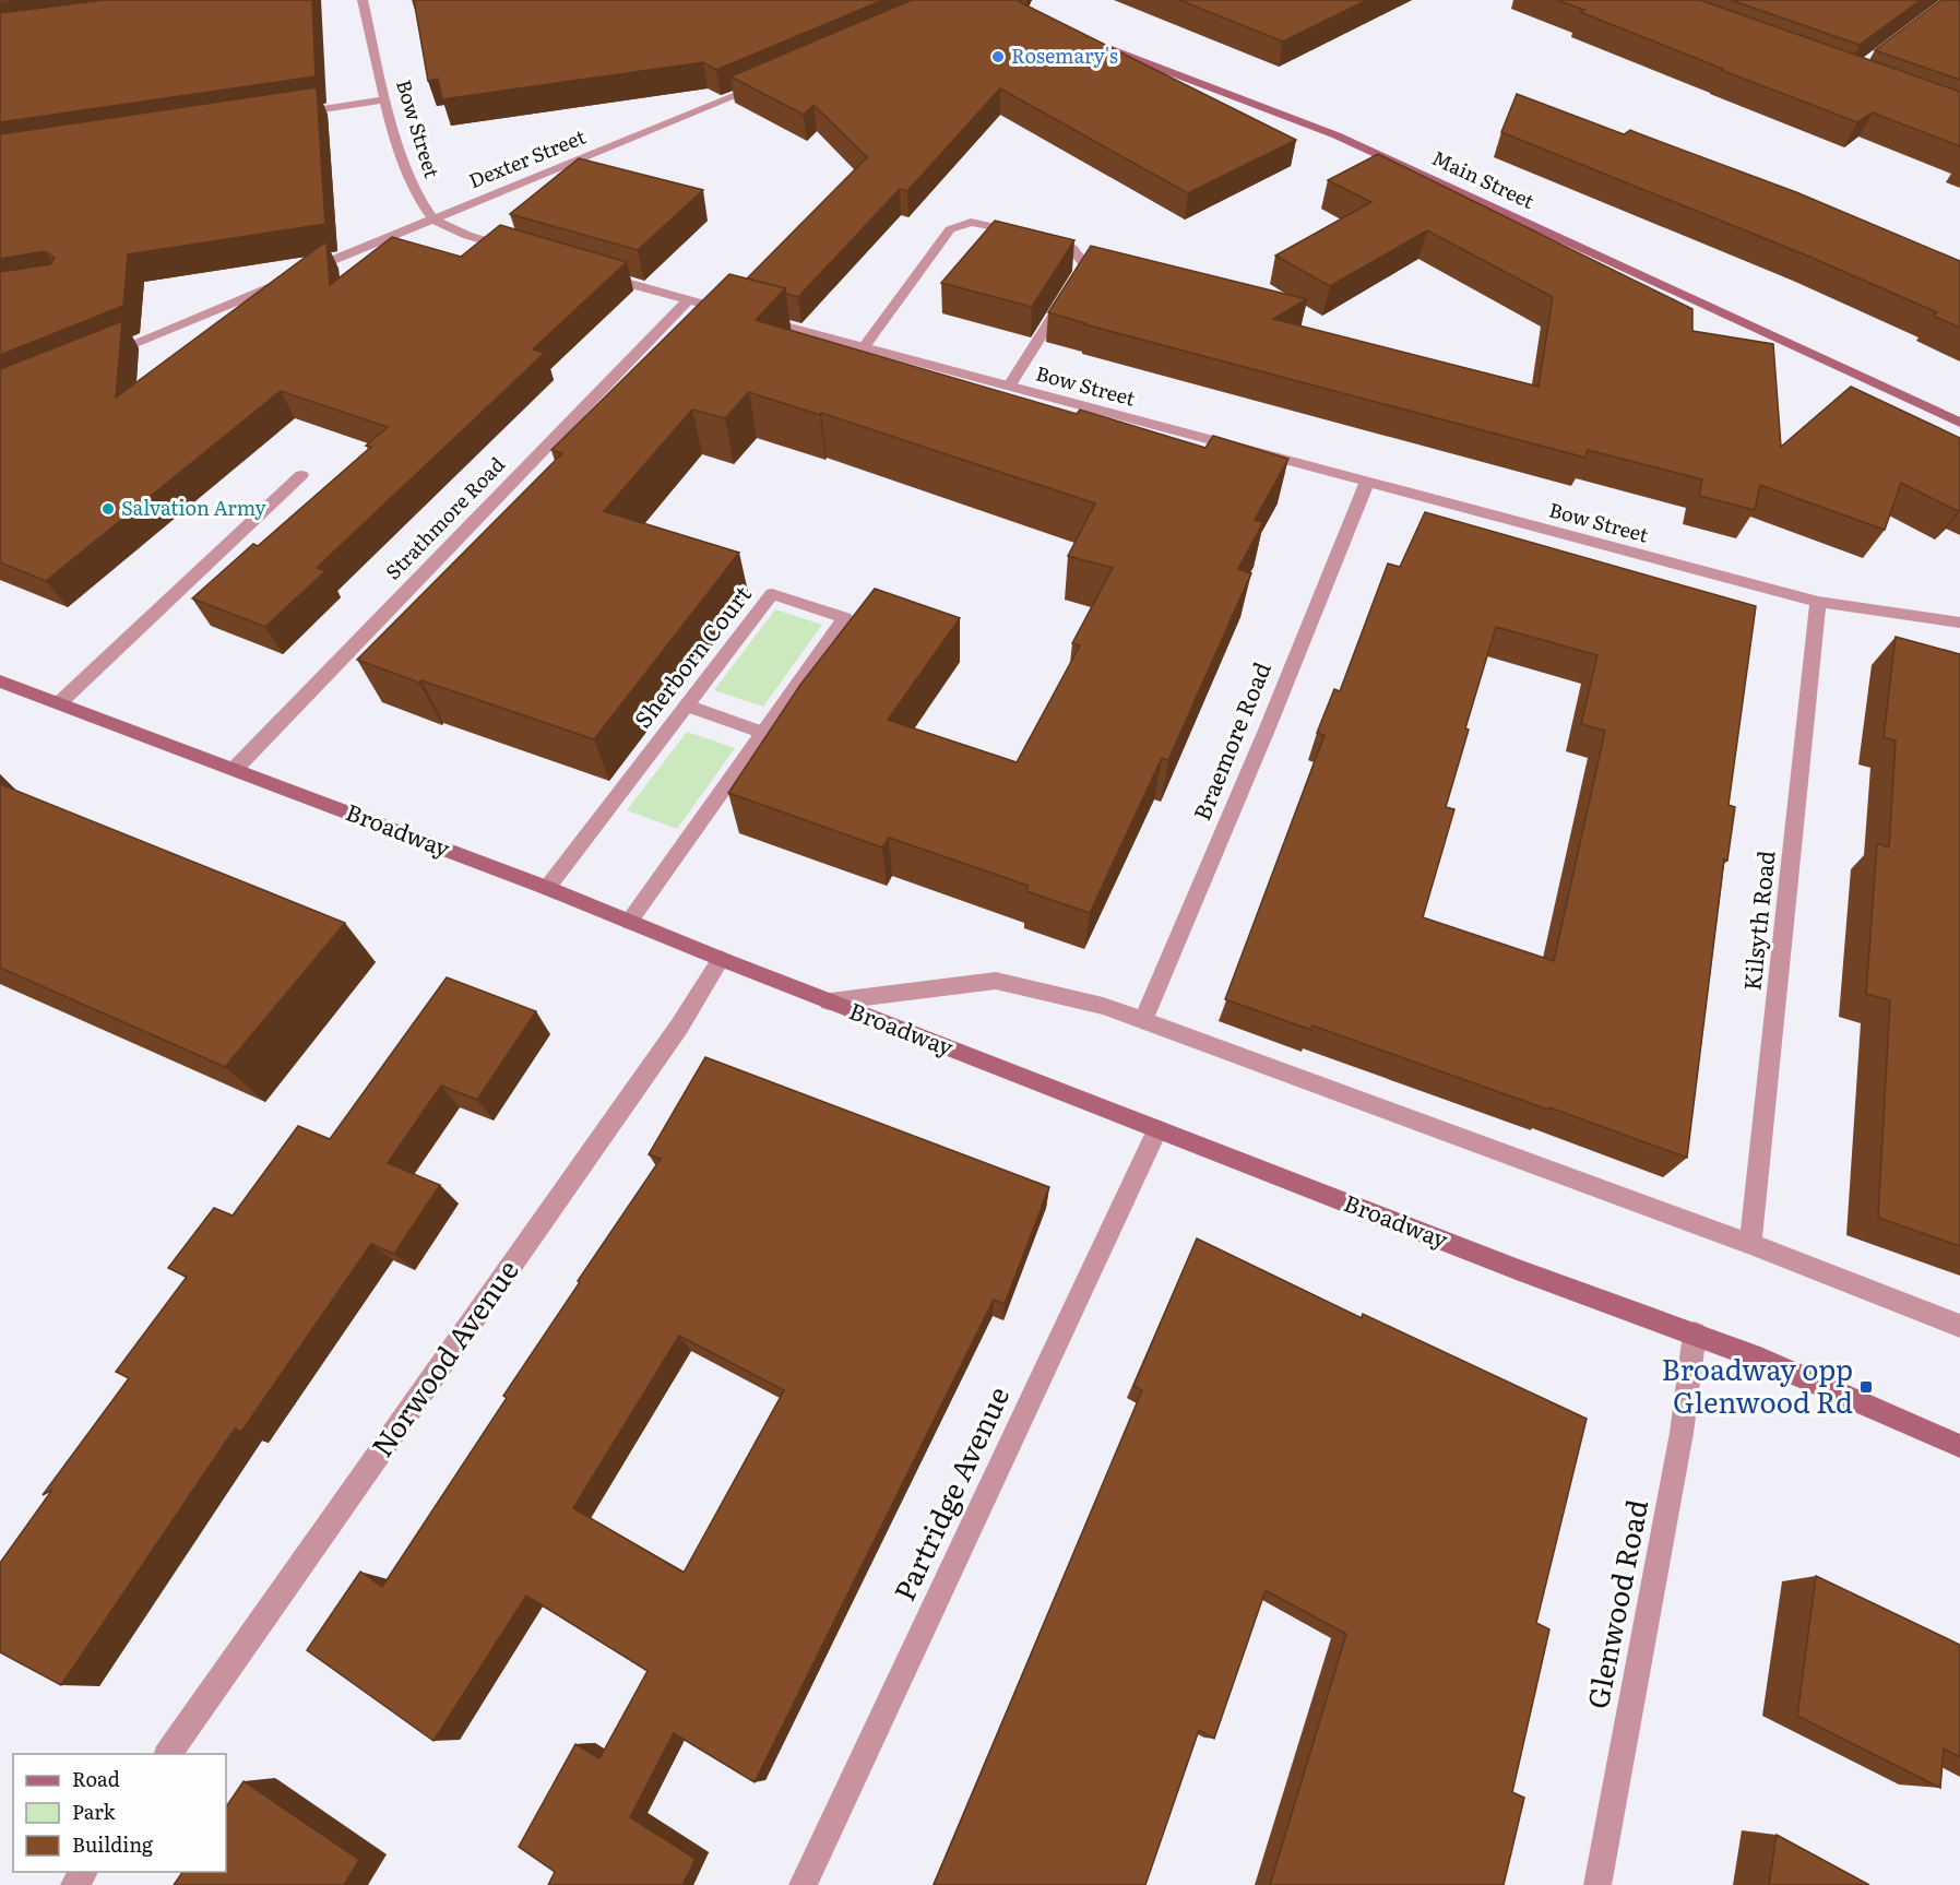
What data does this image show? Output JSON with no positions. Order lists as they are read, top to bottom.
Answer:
{
  "streets": {
    "main road": ["Main Street", "Broadway"],
    "street": [
      "Bow Street",
      "Dexter Street",
      "Strathmore Road",
      "Sherborn Court",
      "Braemore Road",
      "Kilsyth Road",
      "Norwood Avenue",
      "Partridge Avenue",
      "Glenwood Road"
    ]
  },
  "crossings": [
    ["Bow Street", "Dexter Street"],
    ["Bow Street", "Strathmore Road"],
    ["Bow Street", "Braemore Road"],
    ["Bow Street", "Kilsyth Road"],
    ["Strathmore Road", "Broadway"],
    ["Sherborn Court", "Broadway"],
    ["Braemore Road", "Broadway"],
    ["Broadway", "Kilsyth Road"],
    ["Broadway", "Norwood Avenue"],
    ["Broadway", "Partridge Avenue"],
    ["Broadway", "Glenwood Road"]
  ],
  "places": {
    "other": ["Rosemary's", "Salvation Army"],
    "transit": ["Broadway opp Glenwood Rd"]
  },
  "legend": ["Road", "Park", "Building"]
}
